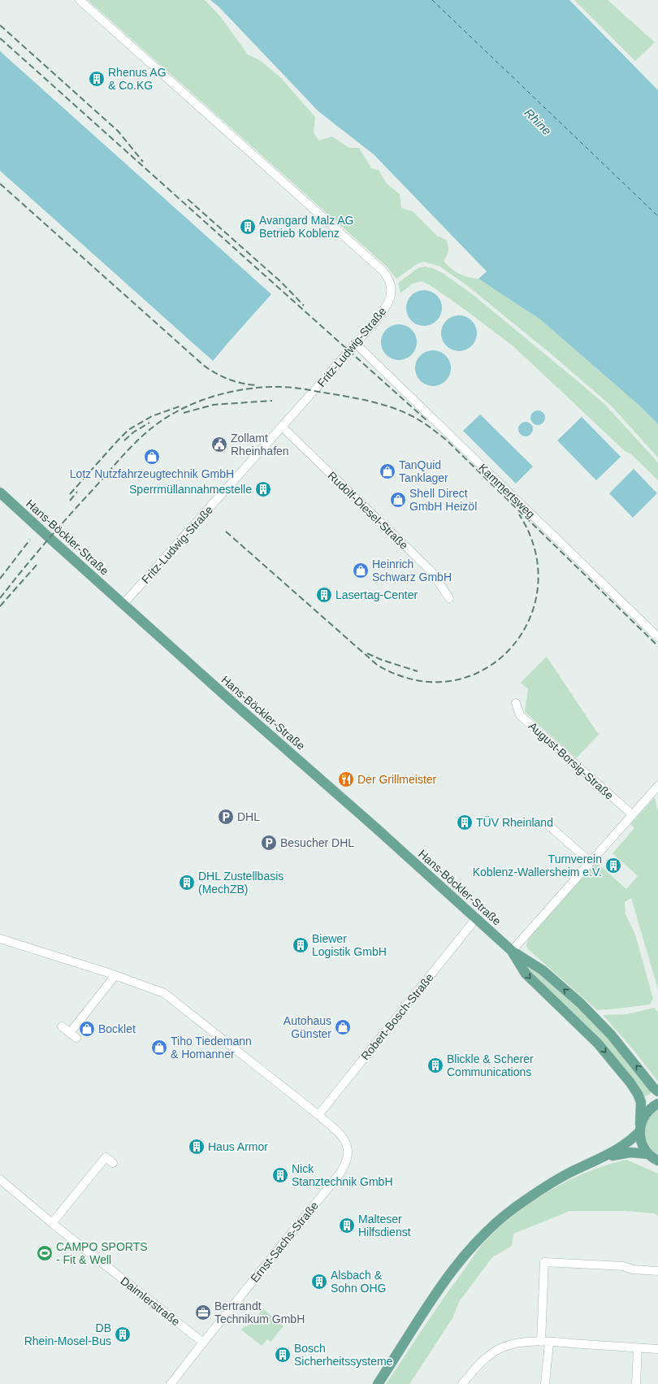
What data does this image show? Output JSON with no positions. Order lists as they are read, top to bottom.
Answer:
{
  "streets": {
    "main road": ["Hans-Böckler-Straße"],
    "street": [
      "Fritz-Ludwig-Straße",
      "Kammertsweg",
      "Rudolf-Diesel-Straße",
      "August-Borsig-Straße",
      "Robert-Bosch-Straße",
      "Ernst-Sachs-Straße",
      "Daimlerstraße"
    ]
  },
  "crossings": [
    ["Fritz-Ludwig-Straße", "Kammertsweg"],
    ["Fritz-Ludwig-Straße", "Rudolf-Diesel-Straße"],
    ["Fritz-Ludwig-Straße", "Hans-Böckler-Straße"],
    ["Hans-Böckler-Straße", "Robert-Bosch-Straße"],
    ["Robert-Bosch-Straße", "Ernst-Sachs-Straße"],
    ["Ernst-Sachs-Straße", "Daimlerstraße"]
  ],
  "water": ["Rhine"],
  "places": {
    "building": [
      "Rhenus AG & Co.KG",
      "Avangard Malz AG Betrieb Koblenz",
      "Sperrmüllannahmestelle",
      "Lasertag-Center",
      "TÜV Rheinland",
      "Turnverein Koblenz-Wallersheim e.V.",
      "DHL Zustellbasis (MechZB)",
      "Biewer Logistik GmbH",
      "Blickle & Scherer Communications",
      "Haus Armor",
      "Nick Stanztechnik GmbH",
      "Malteser Hilfsdienst",
      "Alsbach & Sohn OHG",
      "DB Rhein-Mosel-Bus",
      "Bosch Sicherheitssysteme"
    ],
    "public building": ["Zollamt Rheinhafen"],
    "shop": [
      "Lotz Nutzfahrzeugtechnik GmbH",
      "TanQuid Tanklager",
      "Shell Direct GmbH Heizöl",
      "Heinrich Schwarz GmbH",
      "Autohaus Günster",
      "Bocklet",
      "Tiho Tiedemann & Homanner"
    ],
    "restaurant": ["Der Grillmeister"],
    "parking": ["DHL", "Besucher DHL"],
    "sports": ["CAMPO SPORTS - Fit & Well"],
    "office": ["Bertrandt Technikum GmbH"]
  }
}
